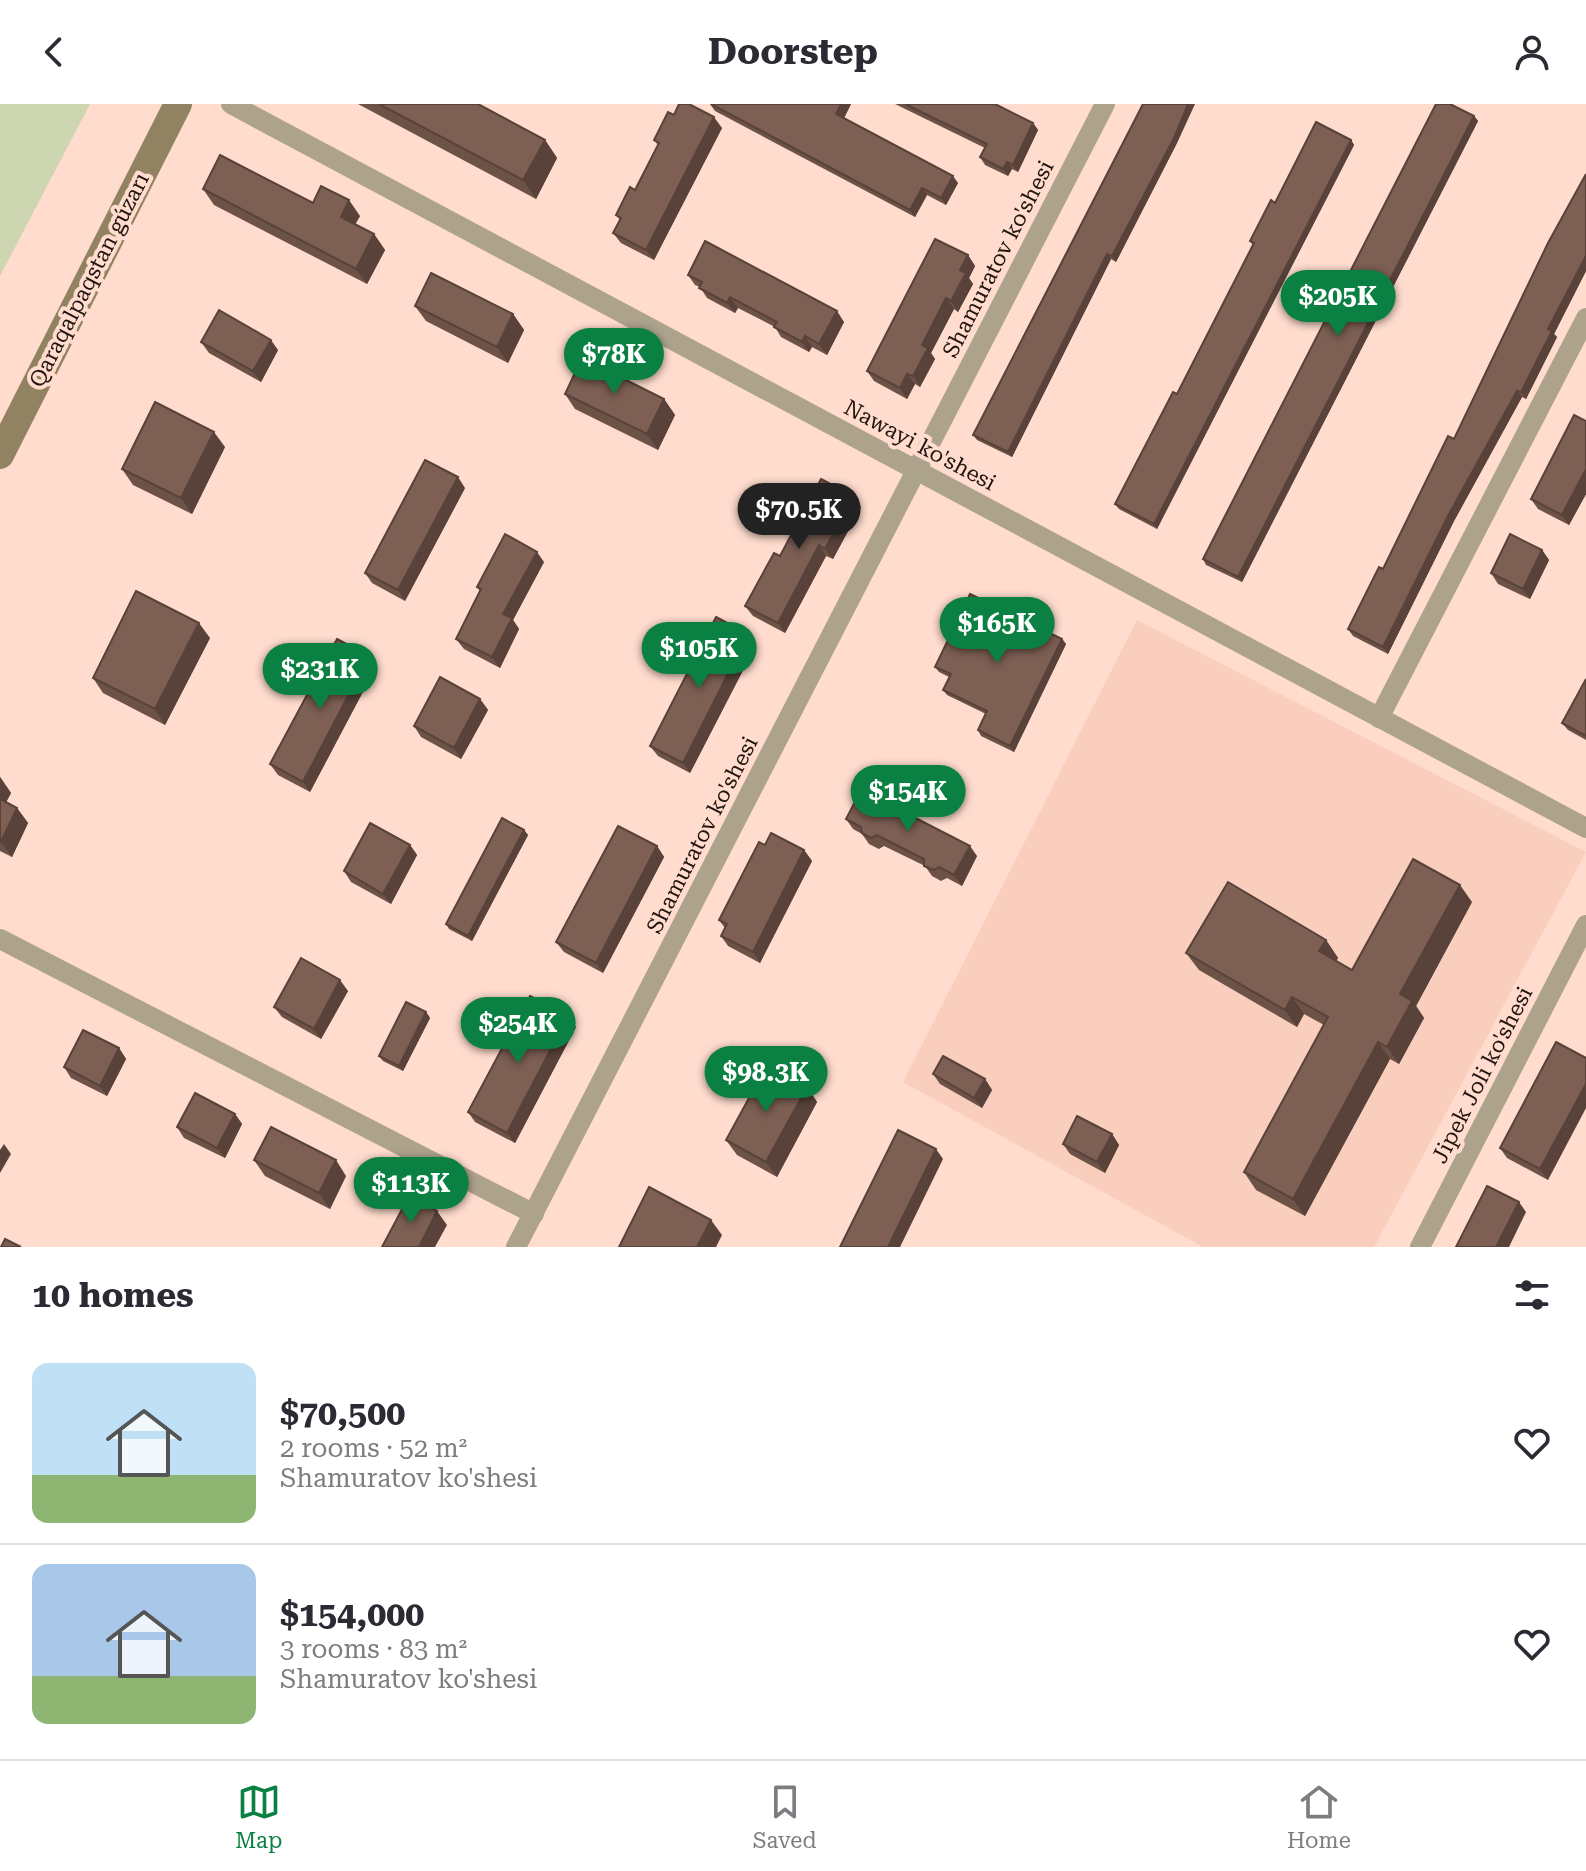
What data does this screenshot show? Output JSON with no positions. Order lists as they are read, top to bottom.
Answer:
{
  "streets": {
    "street": [
      "Shamuratov ko'shesi",
      "Qaraqalpaqstan gúzarı",
      "Nawayi ko'shesi",
      "Jipek Joli ko'shesi"
    ]
  },
  "crossings": [
    ["Shamuratov ko'shesi", "Nawayi ko'shesi"]
  ],
  "page": {
    "header": "Doorstep",
    "price": [
      "$205K",
      "$78K",
      "$70.5K",
      "$165K",
      "$105K",
      "$231K",
      "$154K",
      "$254K",
      "$98.3K",
      "$113K"
    ],
    "heading": "10 homes",
    "list": [
      {
        "name": "$70,500",
        "note": "2 rooms · 52 m² · Shamuratov ko'shesi"
      },
      {
        "name": "$154,000",
        "note": "3 rooms · 83 m² · Shamuratov ko'shesi"
      }
    ],
    "tabs": ["Map", "Saved", "Home"]
  }
}
